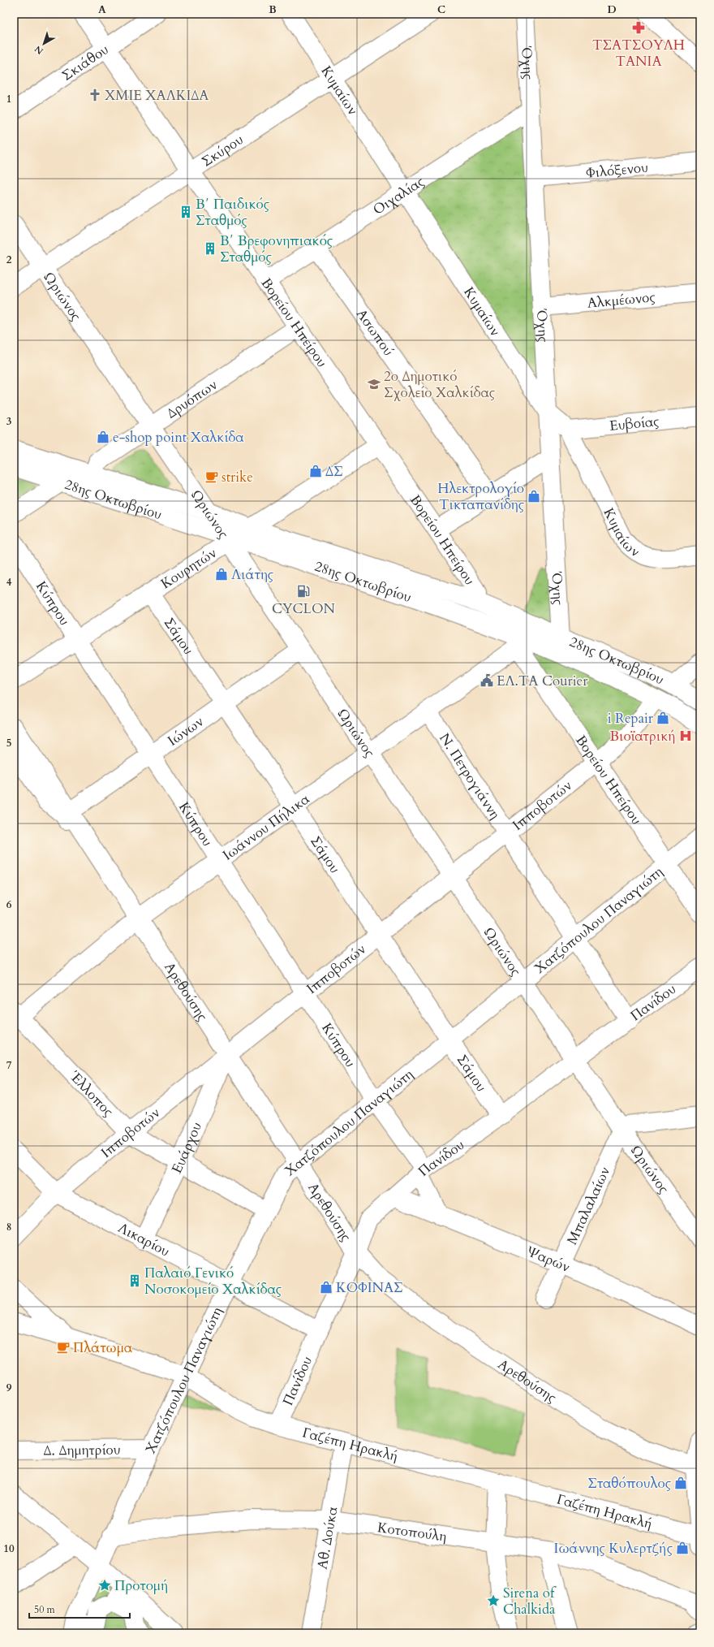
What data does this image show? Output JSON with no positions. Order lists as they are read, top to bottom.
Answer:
{
  "streets": {
    "street": [
      "Σκιάθου",
      "Όχης",
      "Κυμαίων",
      "Σκύρου",
      "Φιλόξενου",
      "Οιχαλίας",
      "Ωριώνος",
      "Αλκμέωνος",
      "Βορείου Ηπείρου",
      "Ασωπού",
      "Δρυόπων",
      "Ευβοίας",
      "28ης Οκτωβρίου",
      "Κουρητών",
      "Κύπρου",
      "Σάμου",
      "Ιώνων",
      "Ν. Πετρογιάννη",
      "Ιπποβοτών",
      "Ιωάννου Πήλικα",
      "Χατζόπουλου Παναγιώτη",
      "Αρεθούσης",
      "Πανίδου",
      "Έλλοπος",
      "Ευάρχου",
      "Μπαλαλαίων",
      "Λικαρίου",
      "Ψαρών",
      "Γαζέπη Ηρακλή",
      "Δ. Δημητρίου",
      "Κοτοπούλη",
      "Αθ. Δούκα"
    ]
  },
  "crossings": [
    ["Σκιάθου", "Βορείου Ηπείρου"],
    ["Όχης", "Κυμαίων"],
    ["Όχης", "Φιλόξενου"],
    ["Όχης", "Οιχαλίας"],
    ["Όχης", "Αλκμέωνος"],
    ["Όχης", "28ης Οκτωβρίου"],
    ["Κυμαίων", "Σκύρου"],
    ["Κυμαίων", "Οιχαλίας"],
    ["Κυμαίων", "Ευβοίας"],
    ["Σκύρου", "Ωριώνος"],
    ["Σκύρου", "Βορείου Ηπείρου"],
    ["Οιχαλίας", "Βορείου Ηπείρου"],
    ["Οιχαλίας", "Ασωπού"],
    ["Ωριώνος", "Δρυόπων"],
    ["Ωριώνος", "28ης Οκτωβρίου"],
    ["Ωριώνος", "Κουρητών"],
    ["Ωριώνος", "Ιώνων"],
    ["Ωριώνος", "Ιπποβοτών"],
    ["Ωριώνος", "Ιωάννου Πήλικα"],
    ["Ωριώνος", "Χατζόπουλου Παναγιώτη"],
    ["Ωριώνος", "Πανίδου"],
    ["Ωριώνος", "Μπαλαλαίων"],
    ["Βορείου Ηπείρου", "Δρυόπων"],
    ["Βορείου Ηπείρου", "28ης Οκτωβρίου"],
    ["Βορείου Ηπείρου", "Κουρητών"],
    ["Βορείου Ηπείρου", "Ιπποβοτών"],
    ["Βορείου Ηπείρου", "Ιωάννου Πήλικα"],
    ["Βορείου Ηπείρου", "Χατζόπουλου Παναγιώτη"],
    ["Δρυόπων", "28ης Οκτωβρίου"],
    ["28ης Οκτωβρίου", "Κουρητών"],
    ["28ης Οκτωβρίου", "Ιπποβοτών"],
    ["28ης Οκτωβρίου", "Ιωάννου Πήλικα"],
    ["Κουρητών", "Κύπρου"],
    ["Κουρητών", "Σάμου"],
    ["Κύπρου", "Ιώνων"],
    ["Κύπρου", "Ιπποβοτών"],
    ["Κύπρου", "Ιωάννου Πήλικα"],
    ["Κύπρου", "Χατζόπουλου Παναγιώτη"],
    ["Κύπρου", "Πανίδου"],
    ["Κύπρου", "Ψαρών"],
    ["Σάμου", "Ιώνων"],
    ["Σάμου", "Ιπποβοτών"],
    ["Σάμου", "Ιωάννου Πήλικα"],
    ["Σάμου", "Χατζόπουλου Παναγιώτη"],
    ["Σάμου", "Πανίδου"],
    ["Ιώνων", "Αρεθούσης"],
    ["Ν. Πετρογιάννη", "Ιπποβοτών"],
    ["Ν. Πετρογιάννη", "Ιωάννου Πήλικα"],
    ["Ν. Πετρογιάννη", "Χατζόπουλου Παναγιώτη"],
    ["Ν. Πετρογιάννη", "Πανίδου"],
    ["Ιπποβοτών", "Αρεθούσης"],
    ["Ιπποβοτών", "Έλλοπος"],
    ["Ιπποβοτών", "Ευάρχου"],
    ["Ιπποβοτών", "Λικαρίου"],
    ["Ιωάννου Πήλικα", "Αρεθούσης"],
    ["Ιωάννου Πήλικα", "Έλλοπος"],
    ["Χατζόπουλου Παναγιώτη", "Αρεθούσης"],
    ["Χατζόπουλου Παναγιώτη", "Έλλοπος"],
    ["Χατζόπουλου Παναγιώτη", "Λικαρίου"],
    ["Χατζόπουλου Παναγιώτη", "Γαζέπη Ηρακλή"],
    ["Χατζόπουλου Παναγιώτη", "Δ. Δημητρίου"],
    ["Χατζόπουλου Παναγιώτη", "Κοτοπούλη"],
    ["Αρεθούσης", "Πανίδου"],
    ["Αρεθούσης", "Ευάρχου"],
    ["Πανίδου", "Λικαρίου"],
    ["Πανίδου", "Ψαρών"],
    ["Πανίδου", "Γαζέπη Ηρακλή"],
    ["Έλλοπος", "Ευάρχου"],
    ["Ευάρχου", "Λικαρίου"],
    ["Μπαλαλαίων", "Ψαρών"],
    ["Γαζέπη Ηρακλή", "Αθ. Δούκα"],
    ["Κοτοπούλη", "Αθ. Δούκα"]
  ],
  "places": {
    "pharmacy": ["ΤΣΑΤΣΟΥΛΗ ΤΑΝΙΑ"],
    "church": ["ΧΜΙΕ ΧΑΛΚΙΔΑ"],
    "building": ["Β΄ Παιδικός Σταθμός", "Β΄ Βρεφονηπιακός Σταθμός", "Παλαιό Γενικό Νοσοκομείο Χαλκίδας"],
    "school or university": ["2ο Δημοτικό Σχολείο Χαλκίδας"],
    "shop": [
      "e-shop point Χαλκίδα",
      "ΔΣ",
      "Ηλεκτρολογίο Τικταπανίδης",
      "Λιάτης",
      "i Repair",
      "ΚΟΦΙΝΑΣ",
      "Σταθόπουλος",
      "Ιωάννης Κυλερτζής"
    ],
    "cafe": ["strike", "Πλάτωμα"],
    "fuel station": ["CYCLON"],
    "public building": ["ΕΛ.ΤΑ Courier"],
    "hospital": ["Βιοϊατρική"],
    "place": ["Προτομή", "Sirena of Chalkida"]
  },
  "scale_bar": "50 m",
  "north": "bottom left",
  "grid": {
    "columns": [
      "A",
      "B",
      "C",
      "D"
    ],
    "rows": [
      "1",
      "2",
      "3",
      "4",
      "5",
      "6",
      "7",
      "8",
      "9",
      "10"
    ]
  }
}
